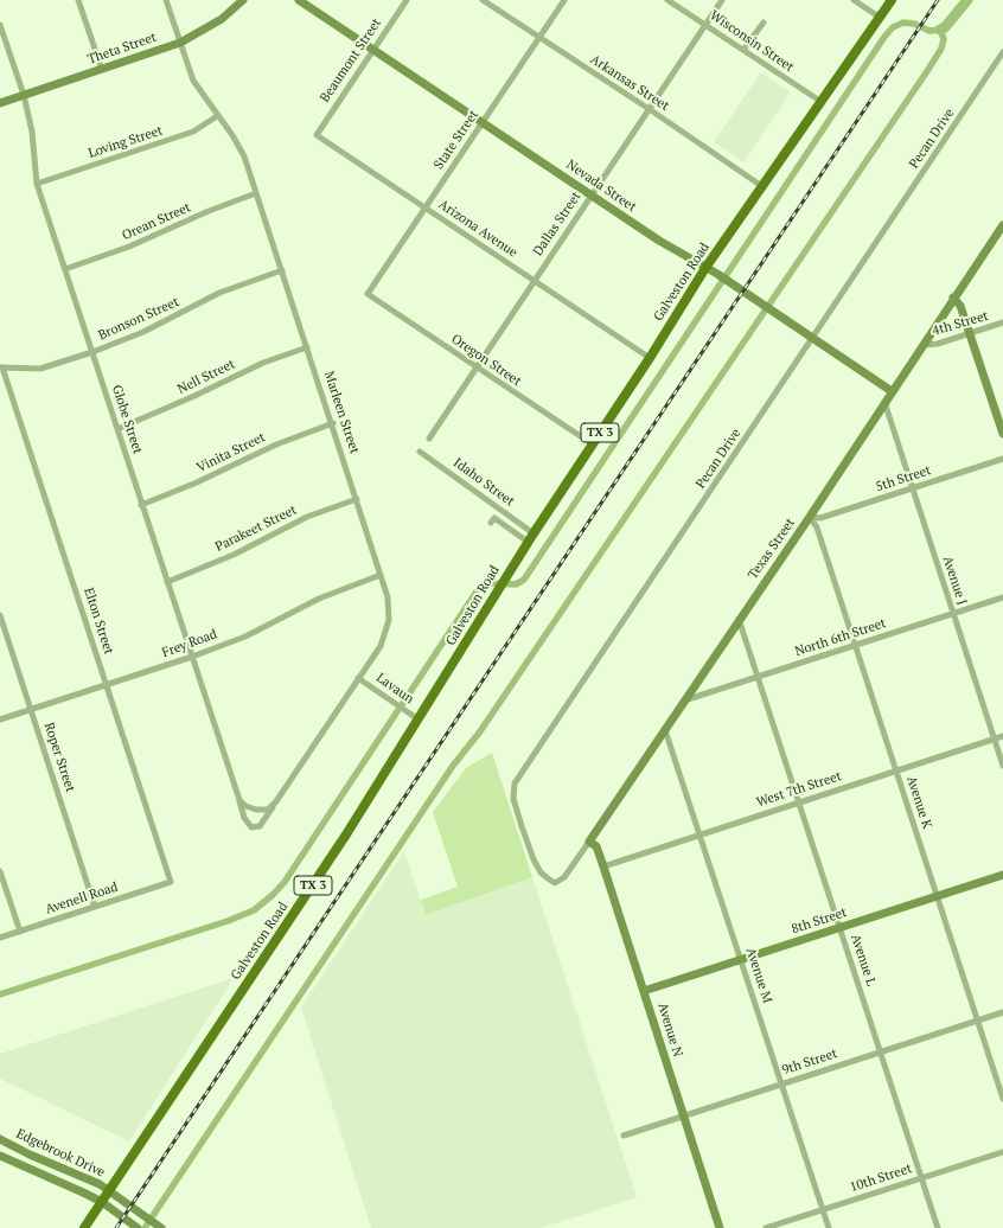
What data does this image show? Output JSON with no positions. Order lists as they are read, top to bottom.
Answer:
{
  "streets": {
    "main road": ["Galveston Road", "TX 3"],
    "street": [
      "Wisconsin Street",
      "Theta Street",
      "Beaumont Street",
      "Arkansas Street",
      "Pecan Drive",
      "State Street",
      "Loving Street",
      "Nevada Street",
      "Orean Street",
      "Dallas Street",
      "Arizona Avenue",
      "Bronson Street",
      "4th Street",
      "Oregon Street",
      "Nell Street",
      "Marleen Street",
      "Globe Street",
      "Vinita Street",
      "5th Street",
      "Idaho Street",
      "Parakeet Street",
      "Texas Street",
      "Avenue J",
      "Elton Street",
      "North 6th Street",
      "Frey Road",
      "Lavaun",
      "Roper Street",
      "West 7th Street",
      "Avenue K",
      "Avenell Road",
      "8th Street",
      "Avenue L",
      "Avenue M",
      "Avenue N",
      "9th Street",
      "Edgebrook Drive",
      "10th Street"
    ]
  },
  "crossings": [
    ["Wisconsin Street", "Dallas Street"],
    ["Wisconsin Street", "Galveston Road"],
    ["Theta Street", "Marleen Street"],
    ["Theta Street", "Globe Street"],
    ["Beaumont Street", "Nevada Street"],
    ["Beaumont Street", "Arizona Avenue"],
    ["Arkansas Street", "State Street"],
    ["Arkansas Street", "Dallas Street"],
    ["Arkansas Street", "Galveston Road"],
    ["Pecan Drive", "Nevada Street"],
    ["Pecan Drive", "Texas Street"],
    ["State Street", "Nevada Street"],
    ["State Street", "Arizona Avenue"],
    ["State Street", "Oregon Street"],
    ["Loving Street", "Marleen Street"],
    ["Loving Street", "Globe Street"],
    ["Nevada Street", "Dallas Street"],
    ["Nevada Street", "Galveston Road"],
    ["Nevada Street", "Texas Street"],
    ["Orean Street", "Marleen Street"],
    ["Orean Street", "Globe Street"],
    ["Dallas Street", "Arizona Avenue"],
    ["Dallas Street", "Oregon Street"],
    ["Arizona Avenue", "Galveston Road"],
    ["Galveston Road", "Oregon Street"],
    ["Galveston Road", "Idaho Street"],
    ["Galveston Road", "Lavaun"],
    ["Galveston Road", "Edgebrook Drive"],
    ["Bronson Street", "Marleen Street"],
    ["Bronson Street", "Globe Street"],
    ["Bronson Street", "Elton Street"],
    ["4th Street", "Texas Street"],
    ["Nell Street", "Marleen Street"],
    ["Nell Street", "Globe Street"],
    ["Marleen Street", "Globe Street"],
    ["Marleen Street", "Vinita Street"],
    ["Marleen Street", "Parakeet Street"],
    ["Marleen Street", "Frey Road"],
    ["Marleen Street", "Lavaun"],
    ["Globe Street", "Vinita Street"],
    ["Globe Street", "Parakeet Street"],
    ["Globe Street", "Frey Road"],
    ["5th Street", "Texas Street"],
    ["5th Street", "Avenue J"],
    ["5th Street", "Avenue K"],
    ["Texas Street", "Avenue J"],
    ["Texas Street", "North 6th Street"],
    ["Texas Street", "Avenue K"],
    ["Texas Street", "Avenue L"],
    ["Texas Street", "Avenue M"],
    ["Texas Street", "Avenue N"],
    ["Avenue J", "North 6th Street"],
    ["Avenue J", "West 7th Street"],
    ["Elton Street", "Frey Road"],
    ["Elton Street", "Avenell Road"],
    ["North 6th Street", "Avenue K"],
    ["North 6th Street", "Avenue L"],
    ["Frey Road", "Roper Street"],
    ["Roper Street", "Avenell Road"],
    ["West 7th Street", "Avenue K"],
    ["West 7th Street", "Avenue L"],
    ["West 7th Street", "Avenue M"],
    ["West 7th Street", "Avenue N"],
    ["Avenue K", "8th Street"],
    ["Avenue K", "9th Street"],
    ["8th Street", "Avenue L"],
    ["8th Street", "Avenue M"],
    ["8th Street", "Avenue N"],
    ["Avenue L", "9th Street"],
    ["Avenue L", "10th Street"],
    ["Avenue M", "9th Street"],
    ["Avenue M", "10th Street"],
    ["Avenue N", "9th Street"]
  ]
}
